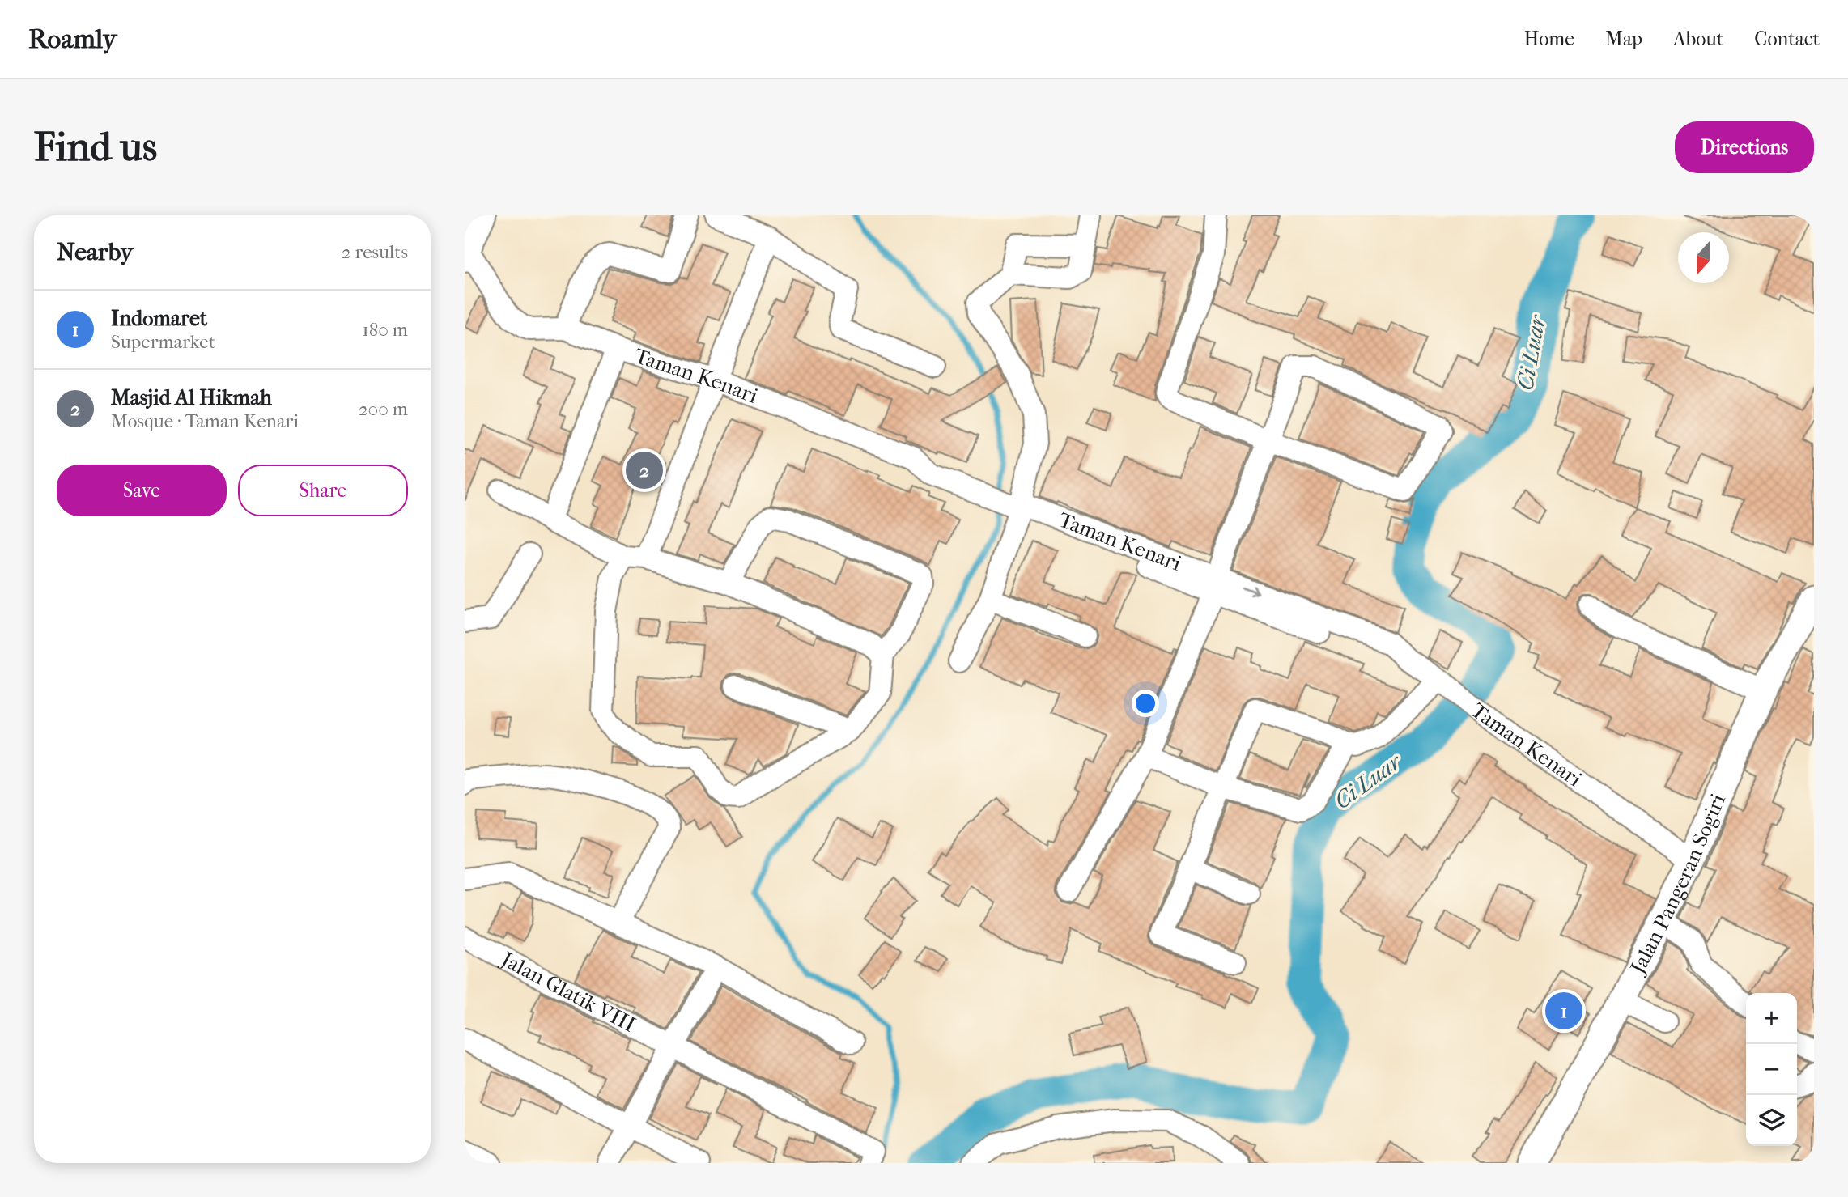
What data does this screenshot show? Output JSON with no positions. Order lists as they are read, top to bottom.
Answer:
{
  "streets": {
    "street": ["Taman Kenari", "Jalan Pangeran Sogiri", "Jalan Glatik VIII"]
  },
  "crossings": [
    ["Taman Kenari", "Jalan Pangeran Sogiri"]
  ],
  "water": ["Ci Luar"],
  "north": "bottom",
  "page": {
    "header": "Roamly",
    "nav": [
      "Home",
      "Map",
      "About",
      "Contact"
    ],
    "buttons": [
      "Directions",
      ["Save", "Share"]
    ],
    "title": "Find us",
    "heading": ["Nearby", "2 results"],
    "list": [
      {
        "mark": "1",
        "name": "Indomaret",
        "note": "Supermarket",
        "value": "180 m"
      },
      {
        "mark": "2",
        "name": "Masjid Al Hikmah",
        "note": "Mosque · Taman Kenari",
        "value": "200 m"
      }
    ],
    "pins": ["2", "1"],
    "map_buttons": ["+", "−"]
  }
}
